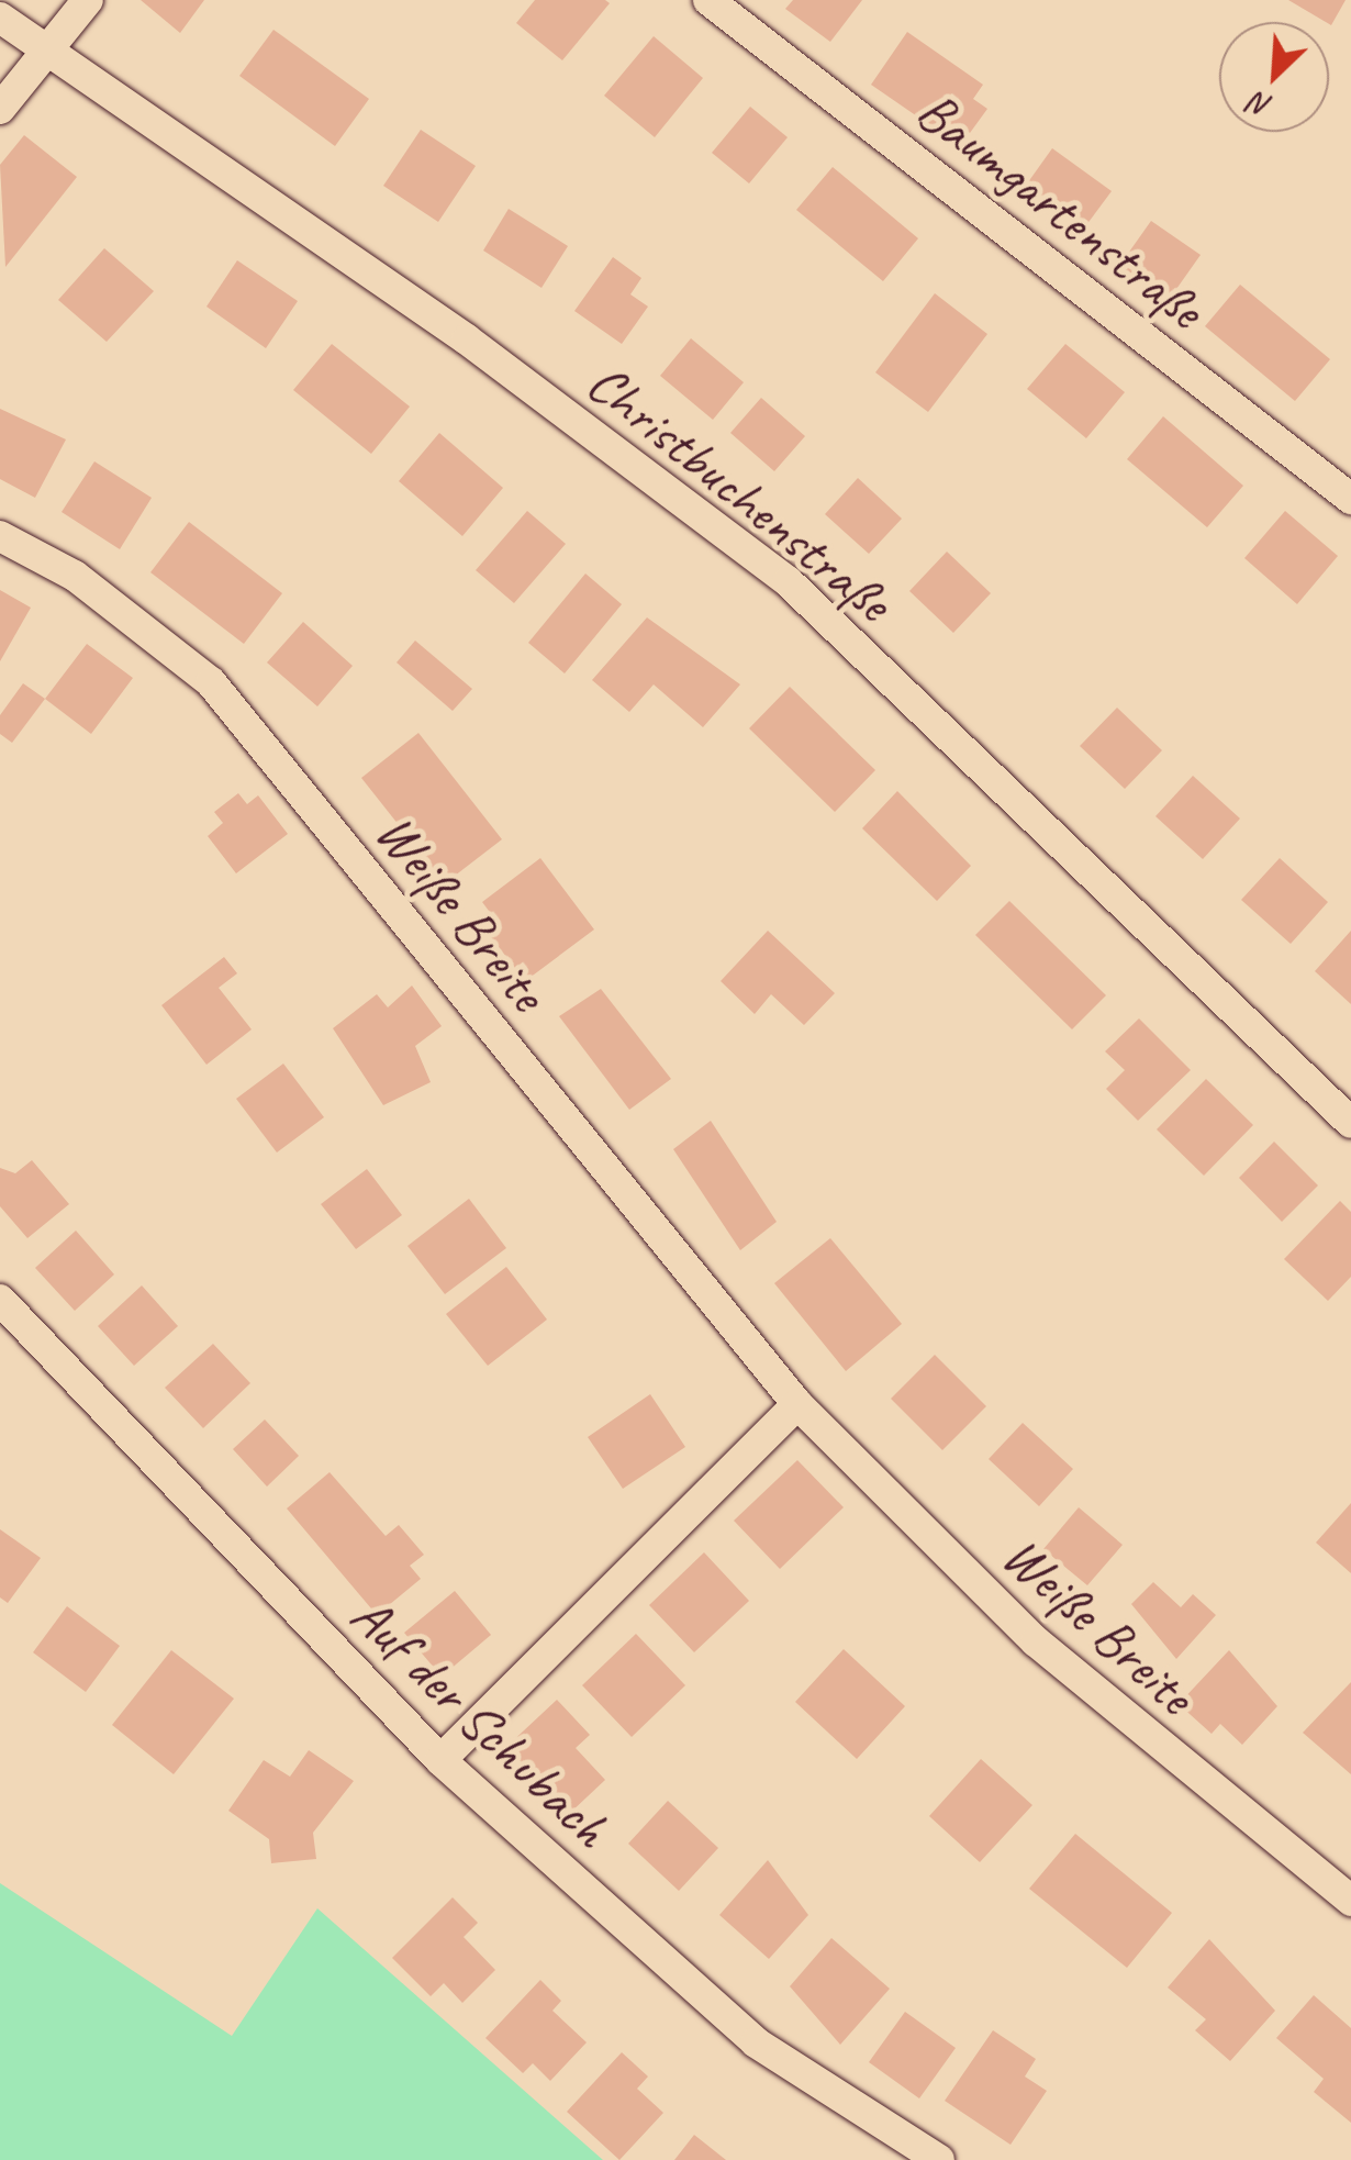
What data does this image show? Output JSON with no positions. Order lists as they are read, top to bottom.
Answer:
{
  "streets": {
    "street": [
      "Baumgartenstraße",
      "Christbuchenstraße",
      "Weiße Breite",
      "Auf der Schubach"
    ]
  },
  "north": "bottom left"
}
